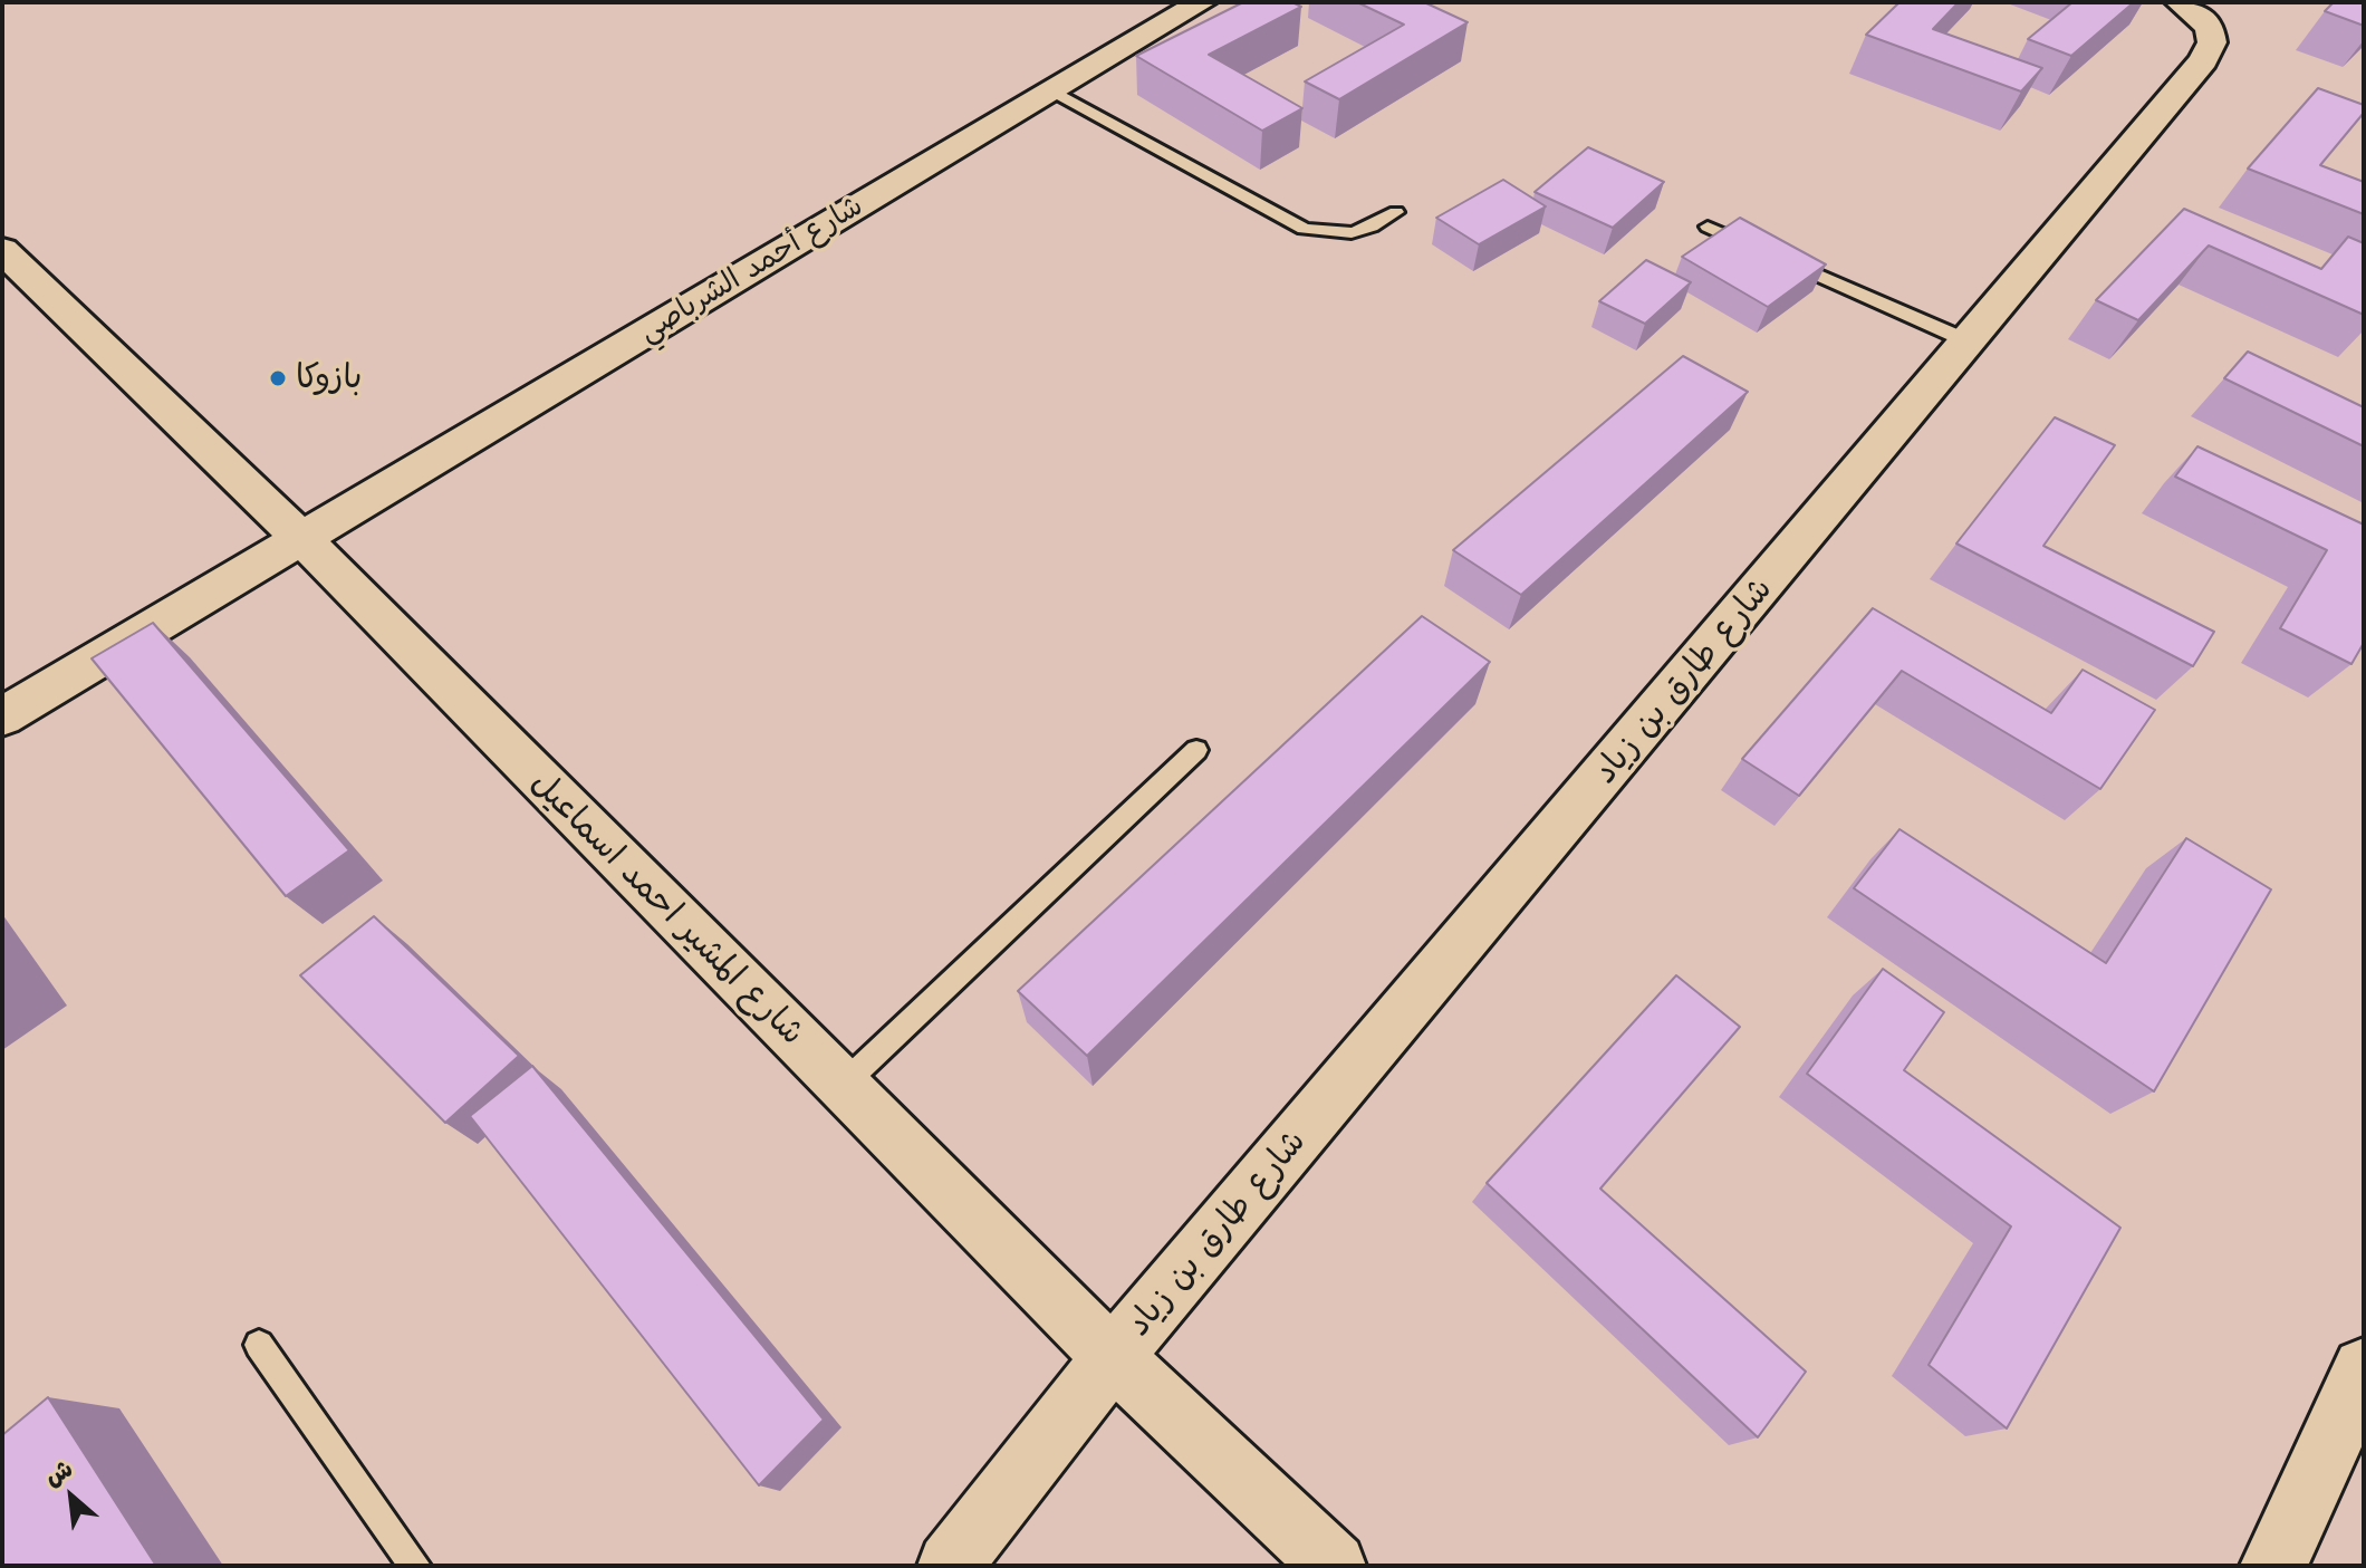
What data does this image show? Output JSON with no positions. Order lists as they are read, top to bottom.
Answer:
{
  "streets": {
    "street": ["شارع أحمد الشرباصي", "شارع طارق بن زياد", "شارع المشير احمد اسماعيل"]
  },
  "crossings": [
    ["شارع أحمد الشرباصي", "شارع المشير احمد اسماعيل"],
    ["شارع طارق بن زياد", "شارع المشير احمد اسماعيل"]
  ],
  "places": ["بازوكا"],
  "north": "top left"
}
